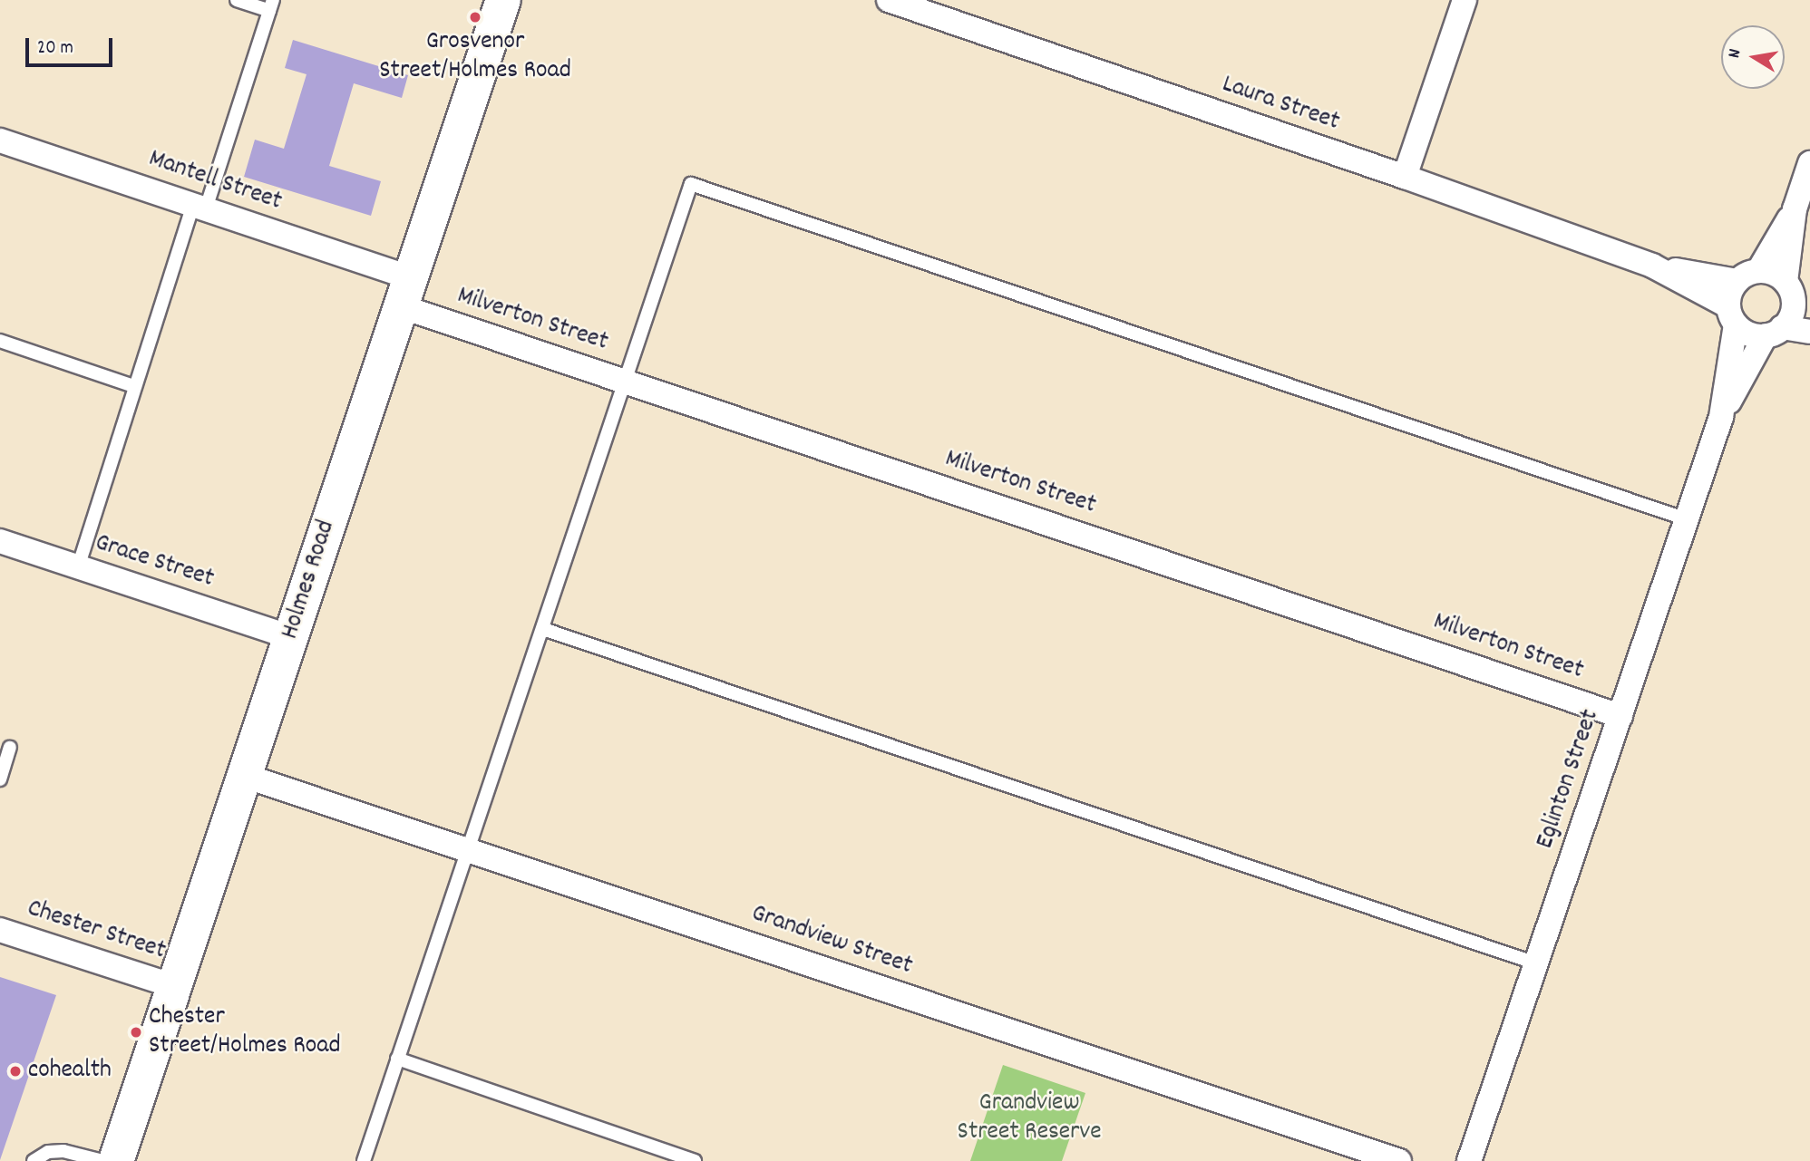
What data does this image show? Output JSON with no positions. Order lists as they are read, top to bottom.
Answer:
{
  "streets": {
    "street": [
      "Laura Street",
      "Mantell Street",
      "Milverton Street",
      "Grace Street",
      "Holmes Road",
      "Eglinton Street",
      "Chester Street",
      "Grandview Street"
    ]
  },
  "crossings": [
    ["Laura Street", "Eglinton Street"],
    ["Mantell Street", "Milverton Street"],
    ["Mantell Street", "Holmes Road"],
    ["Milverton Street", "Holmes Road"],
    ["Milverton Street", "Eglinton Street"],
    ["Grace Street", "Holmes Road"],
    ["Holmes Road", "Chester Street"],
    ["Holmes Road", "Grandview Street"]
  ],
  "parks": ["Grandview Street Reserve"],
  "places": ["Grosvenor Street/Holmes Road", "Chester Street/Holmes Road", "cohealth"],
  "scale_bar": "20 m",
  "north": "left"
}
